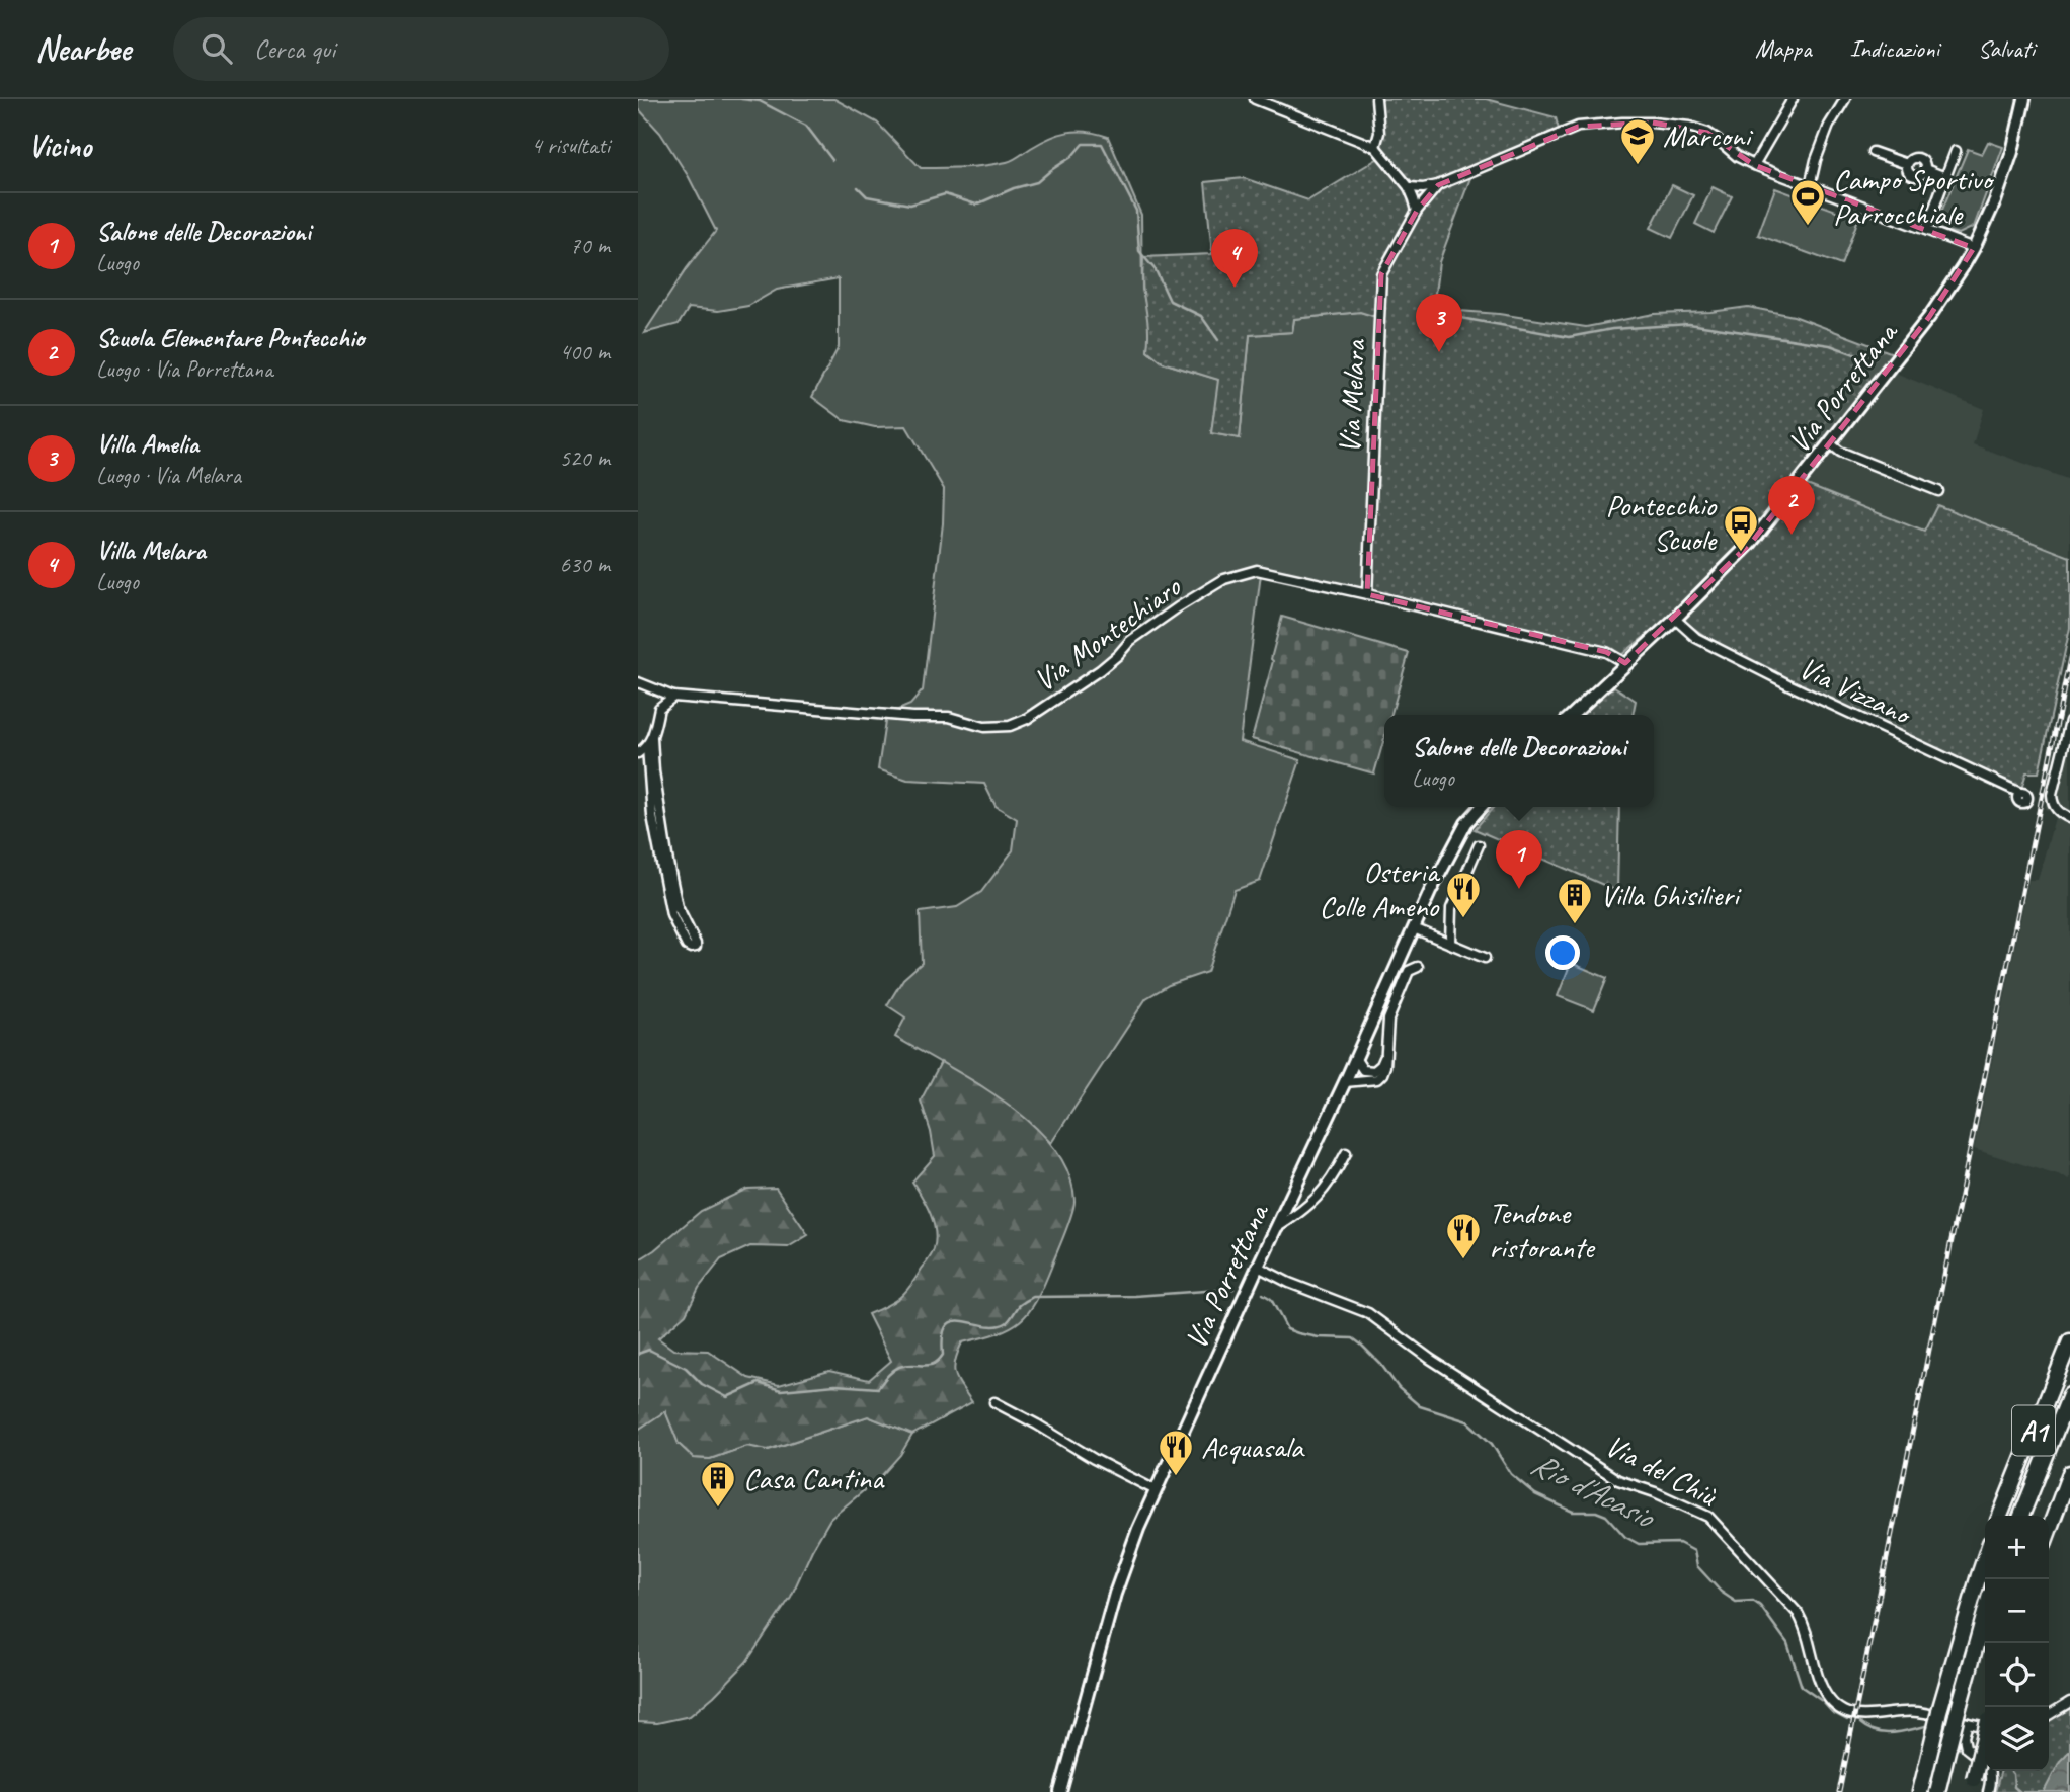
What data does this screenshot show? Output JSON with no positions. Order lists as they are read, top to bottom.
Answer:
{
  "streets": {
    "highway": ["A1"],
    "main road": ["Via Porrettana"],
    "street": [
      "Via Melara",
      "Via Montechiaro",
      "Via Vizzano",
      "Via del Chiù"
    ]
  },
  "crossings": [
    ["Via Porrettana", "Via Montechiaro"],
    ["Via Porrettana", "Via Vizzano"],
    ["Via Porrettana", "Via del Chiù"],
    ["Via Melara", "Via Montechiaro"]
  ],
  "water": ["Rio d'Acasio"],
  "places": {
    "school or university": ["Marconi"],
    "sports": ["Campo Sportivo Parrocchiale"],
    "bus stop": ["Pontecchio Scuole"],
    "restaurant": ["Osteria Colle Ameno", "Tendone ristorante", "Acquasala"],
    "building": ["Villa Ghisilieri", "Casa Cantina"]
  },
  "page": {
    "header": "Nearbee",
    "search": "Cerca qui",
    "nav": ["Mappa", "Indicazioni", "Salvati"],
    "heading": ["Vicino", "4 risultati"],
    "list": [
      {
        "mark": "1",
        "name": "Salone delle Decorazioni",
        "note": "Luogo",
        "value": "70 m"
      },
      {
        "mark": "2",
        "name": "Scuola Elementare Pontecchio",
        "note": "Luogo · Via Porrettana",
        "value": "400 m"
      },
      {
        "mark": "3",
        "name": "Villa Amelia",
        "note": "Luogo · Via Melara",
        "value": "520 m"
      },
      {
        "mark": "4",
        "name": "Villa Melara",
        "note": "Luogo",
        "value": "630 m"
      }
    ],
    "pins": [
      "4",
      "3",
      "2",
      "1"
    ],
    "popup": ["Salone delle Decorazioni", "Luogo"],
    "map_buttons": ["+", "−"]
  }
}
